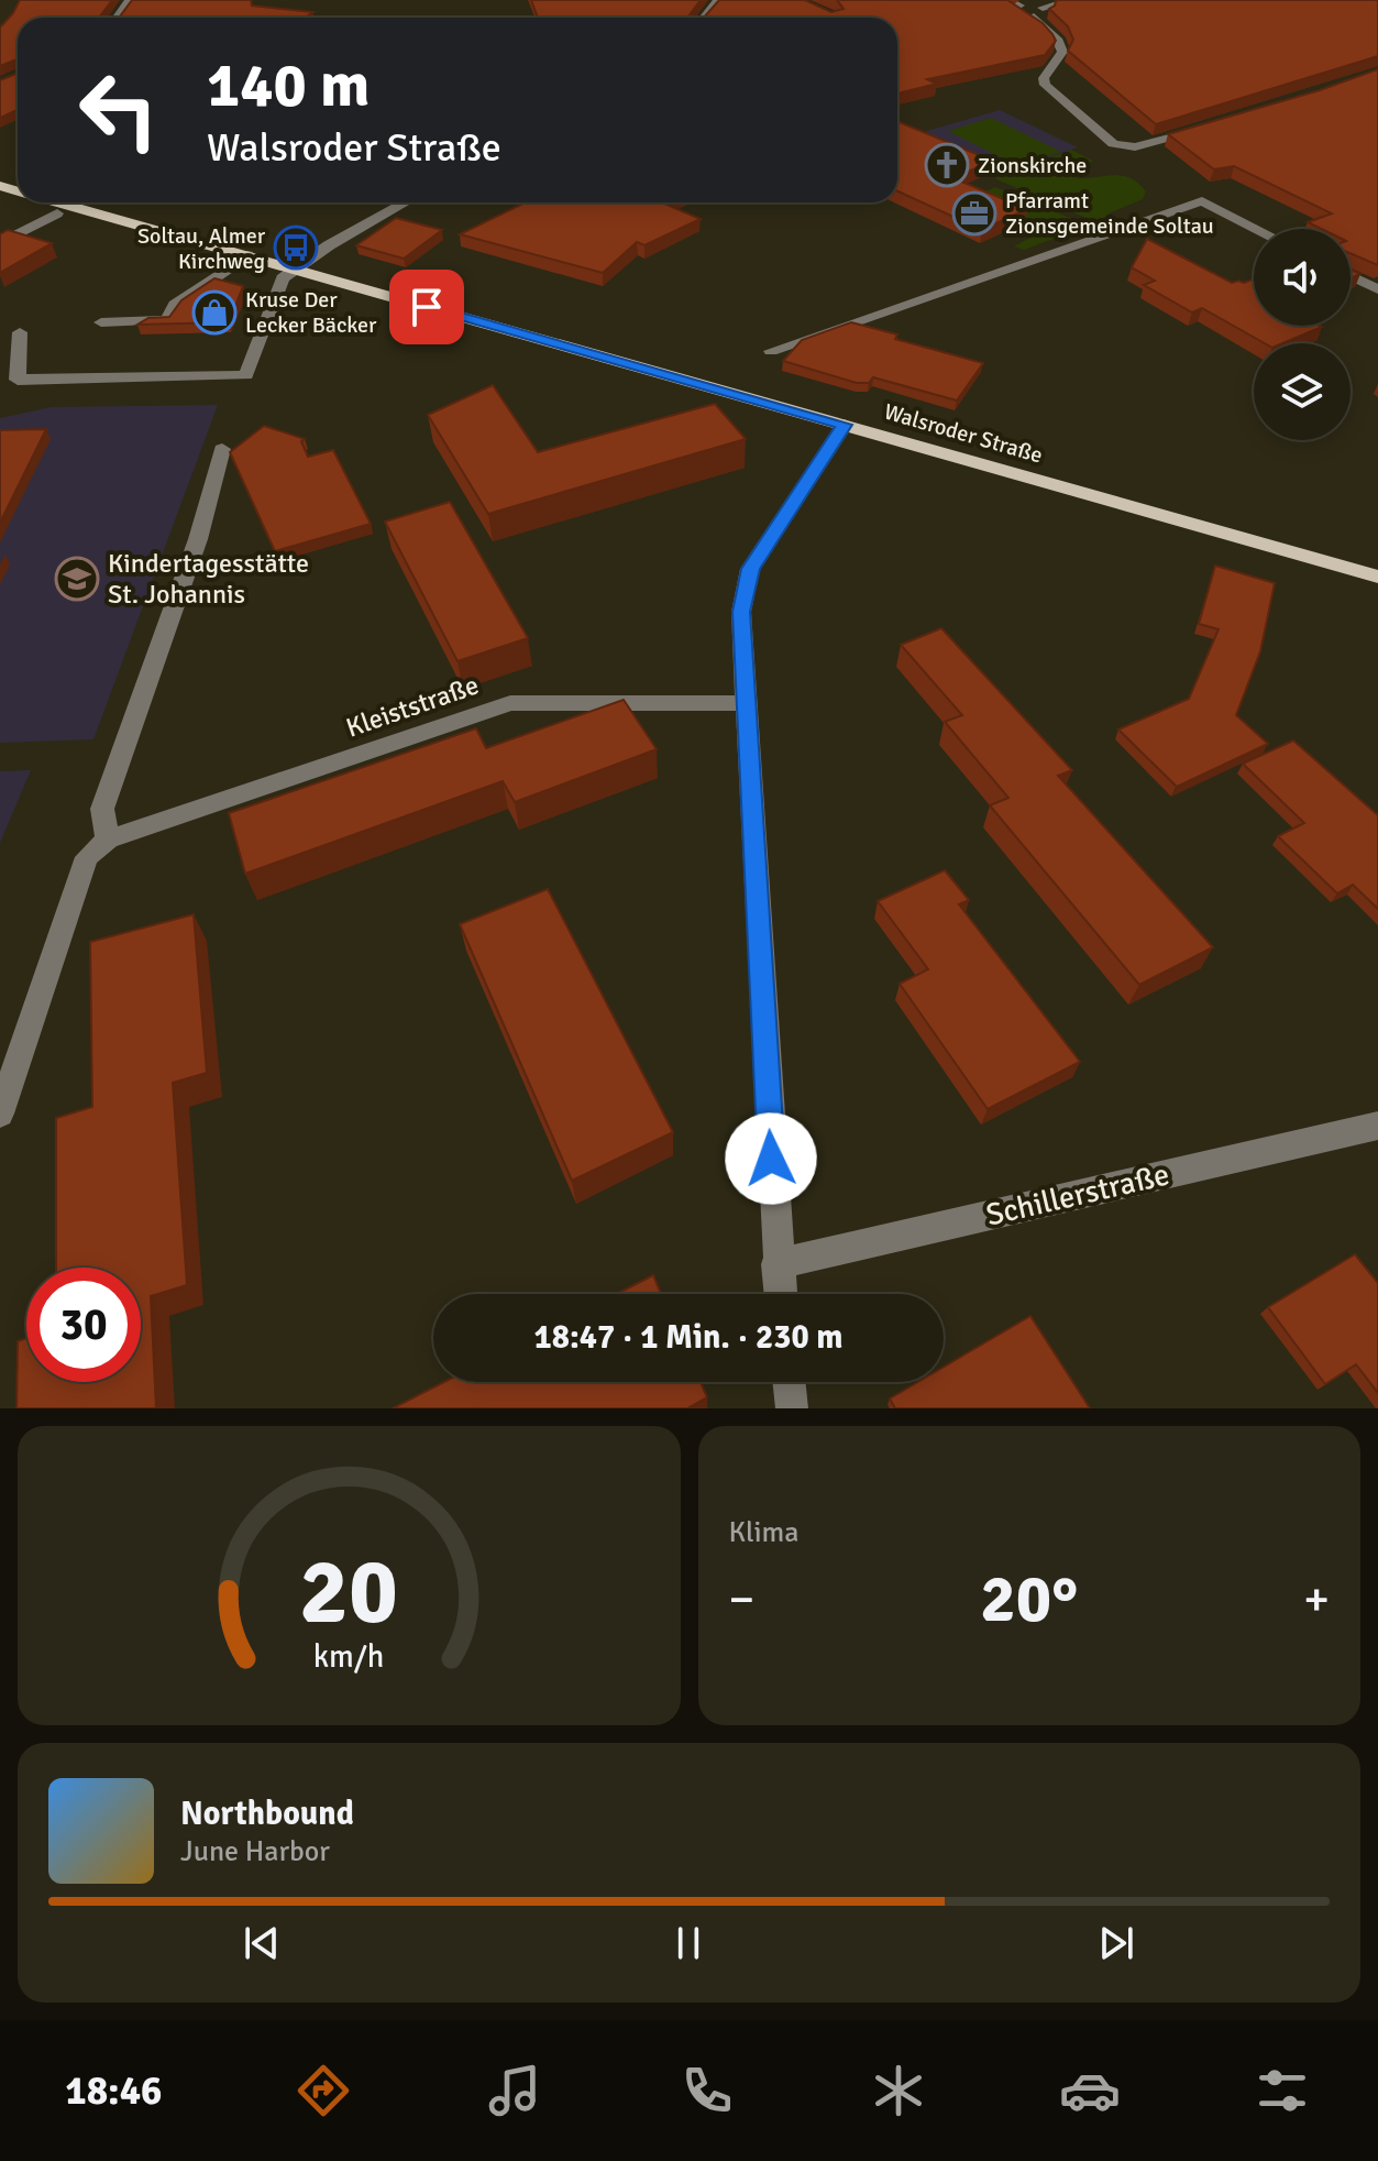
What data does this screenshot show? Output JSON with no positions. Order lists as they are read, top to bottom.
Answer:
{
  "streets": {
    "main road": ["Walsroder Straße"],
    "street": ["Kleiststraße", "Schillerstraße"]
  },
  "places": {
    "church": ["Zionskirche"],
    "office": ["Pfarramt Zionsgemeinde Soltau"],
    "bus stop": ["Soltau, Almer Kirchweg"],
    "shop": ["Kruse Der Lecker Bäcker"],
    "school or university": ["Kindertagesstätte St. Johannis"]
  },
  "page": {
    "turn": ["140 m", "Walsroder Straße"],
    "limit": "30",
    "trip": "18:47 · 1 Min. · 230 m",
    "tile": "Klima",
    "heat": ["−", "20°", "+"],
    "song": ["Northbound", "June Harbor"],
    "tabs": "18:46",
    "gauge": ["20", "km/h"]
  }
}
